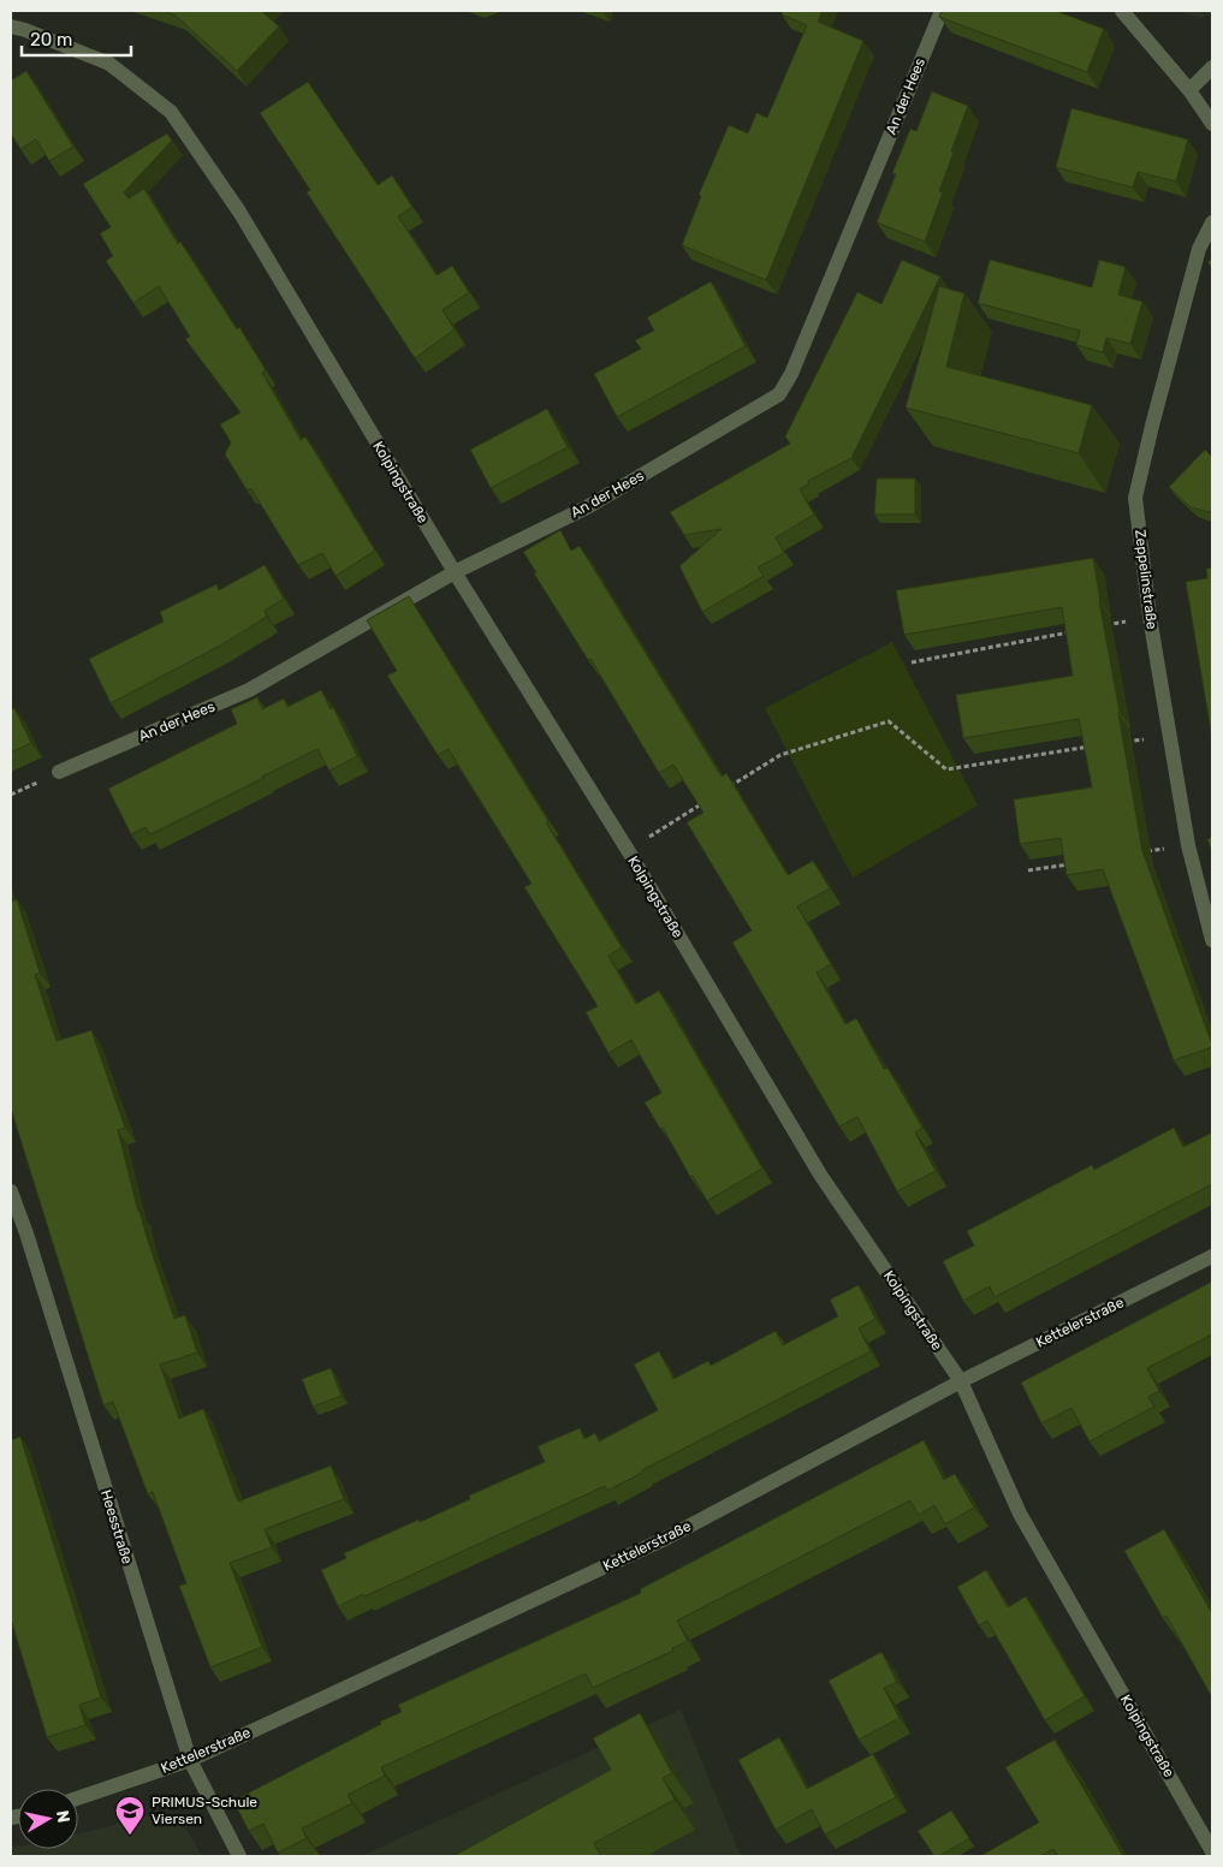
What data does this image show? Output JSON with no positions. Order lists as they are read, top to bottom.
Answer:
{
  "streets": {
    "street": [
      "An der Hees",
      "Kolpingstraße",
      "Zeppelinstraße",
      "Kettelerstraße",
      "Heesstraße"
    ]
  },
  "crossings": [
    ["An der Hees", "Kolpingstraße"],
    ["Kolpingstraße", "Kettelerstraße"],
    ["Kettelerstraße", "Heesstraße"]
  ],
  "places": {
    "school or university": ["PRIMUS-Schule Viersen"]
  },
  "scale_bar": "20 m",
  "north": "right"
}
